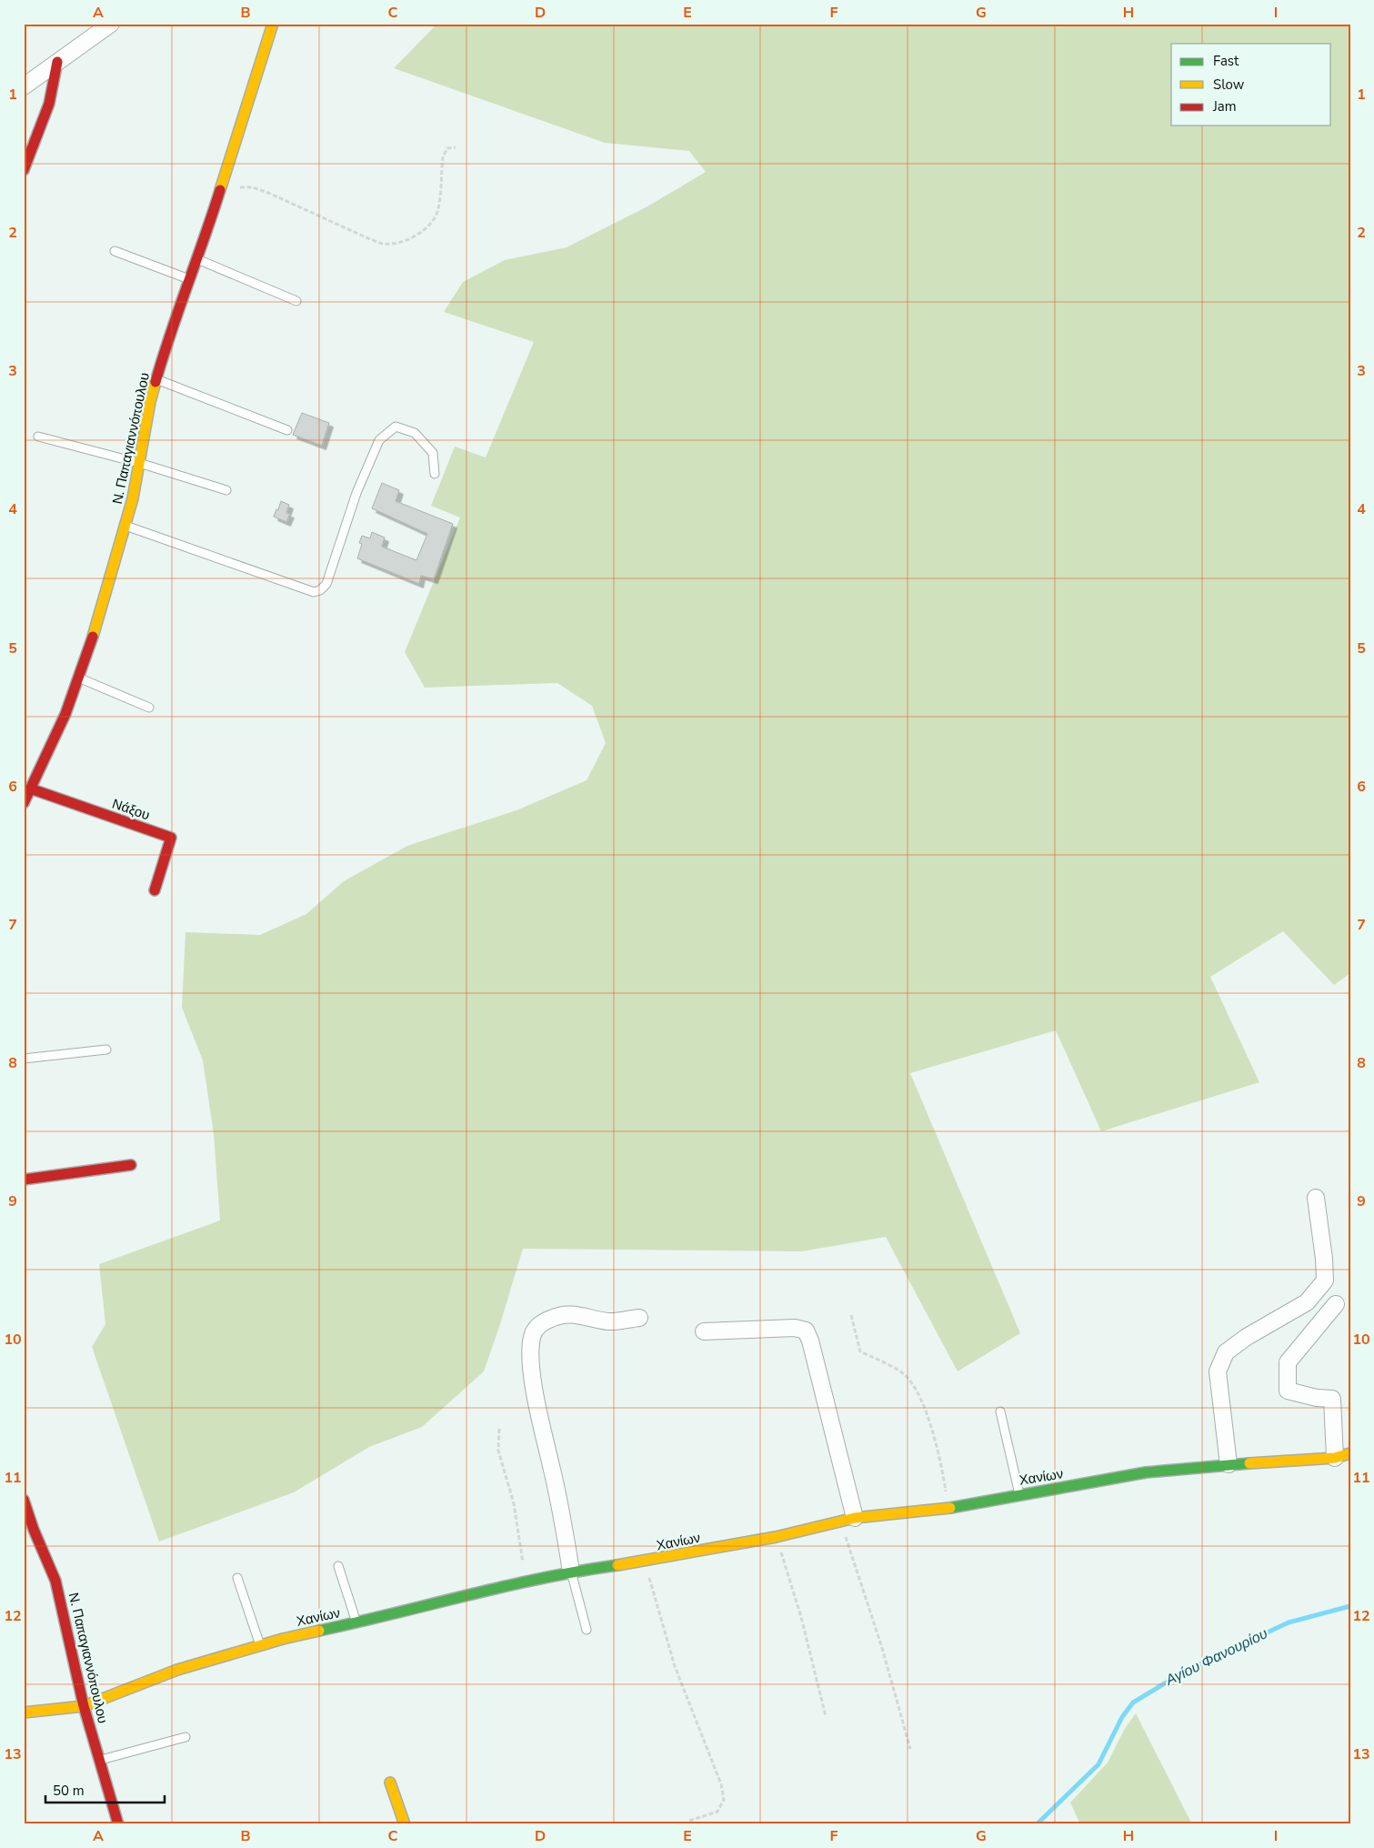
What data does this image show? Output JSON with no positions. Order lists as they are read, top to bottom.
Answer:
{
  "streets": {
    "street": ["Ν. Παπαγιαννόπουλου", "Νάξου", "Χανίων"]
  },
  "crossings": [
    ["Ν. Παπαγιαννόπουλου", "Νάξου"],
    ["Ν. Παπαγιαννόπουλου", "Χανίων"]
  ],
  "water": ["Αγίου Φανουρίου"],
  "legend": ["Fast", "Slow", "Jam"],
  "scale_bar": "50 m",
  "grid": {
    "columns": [
      "A",
      "B",
      "C",
      "D",
      "E",
      "F",
      "G",
      "H",
      "I"
    ],
    "rows": [
      "1",
      "2",
      "3",
      "4",
      "5",
      "6",
      "7",
      "8",
      "9",
      "10",
      "11",
      "12",
      "13"
    ]
  }
}
